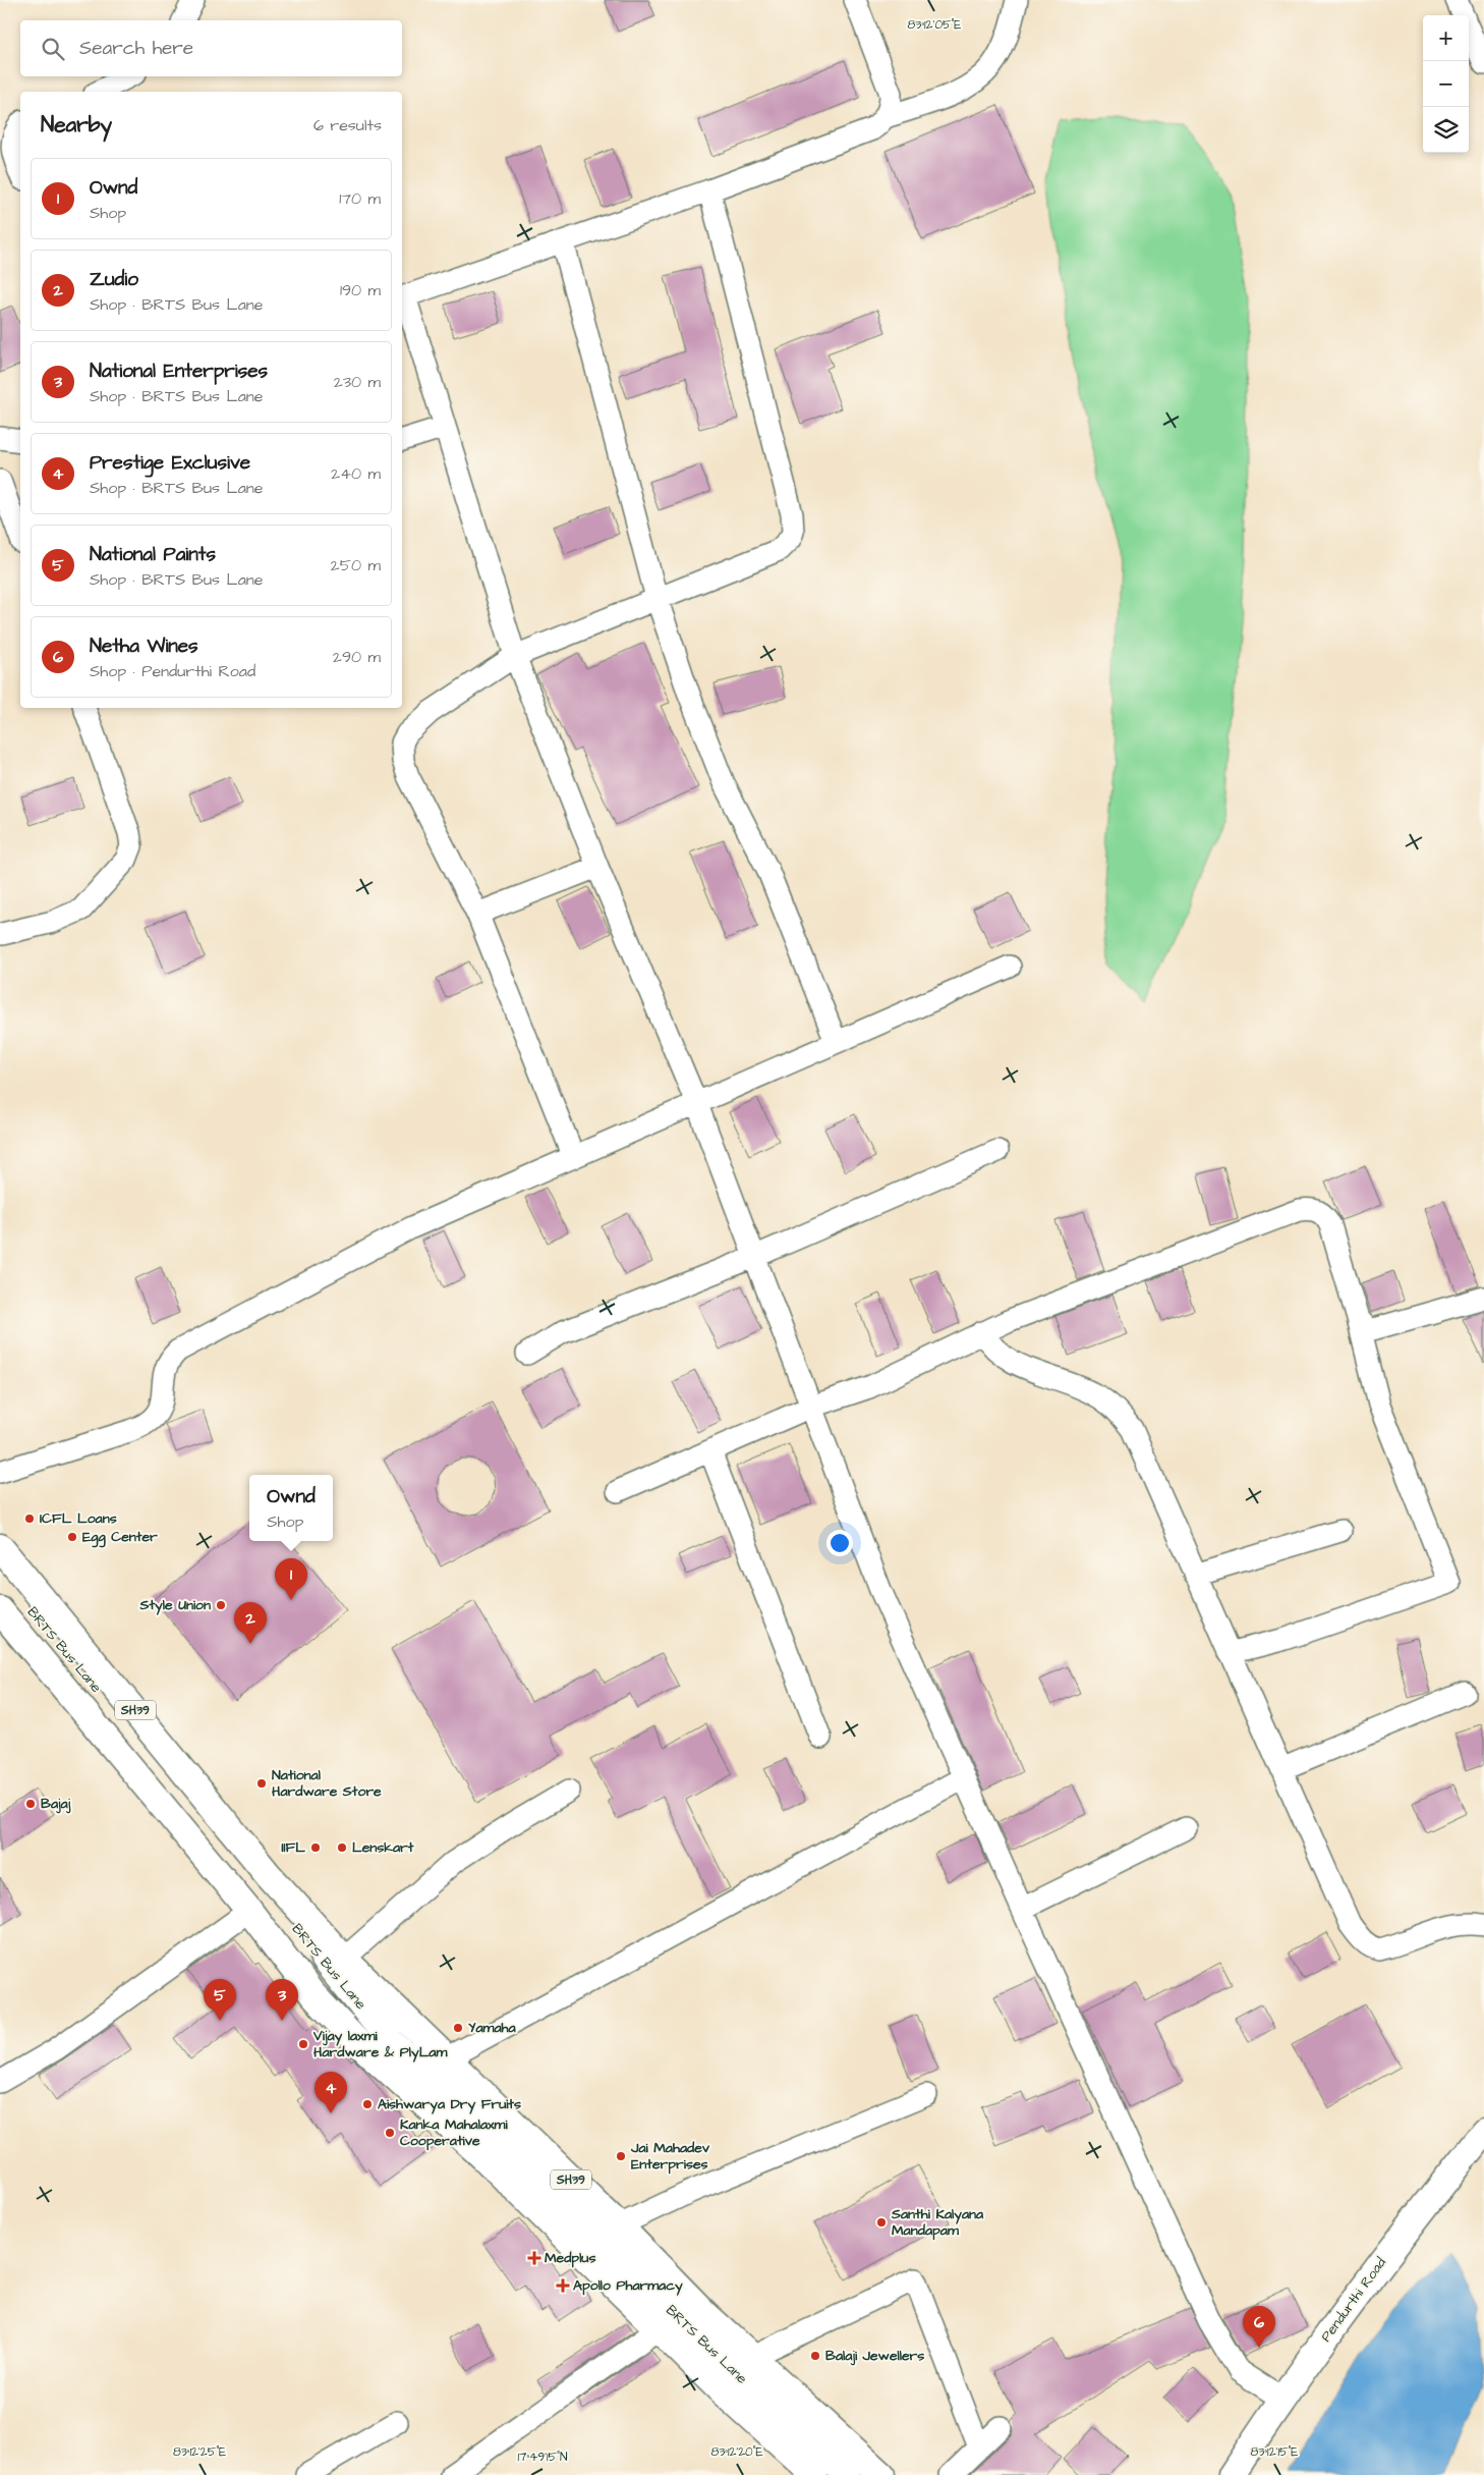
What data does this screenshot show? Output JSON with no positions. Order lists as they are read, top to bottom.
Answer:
{
  "streets": {
    "main road": ["BRTS Bus Lane", "SH39", "Pendurthi Road"]
  },
  "places": {
    "other": [
      "ICFL Loans",
      "Egg Center",
      "Style Union",
      "National Hardware Store",
      "Bajaj",
      "IIFL",
      "Lenskart",
      "Yamaha",
      "Vijay laxmi Hardware & PlyLam",
      "Aishwarya Dry Fruits",
      "Kanka Mahalaxmi Cooperative",
      "Jai Mahadev Enterprises",
      "Santhi Kalyana Mandapam",
      "Balaji Jewellers"
    ],
    "health": ["Medplus", "Apollo Pharmacy"]
  },
  "page": {
    "map_buttons": ["+", "−"],
    "search": "Search here",
    "heading": ["Nearby", "6 results"],
    "list": [
      {
        "mark": "1",
        "name": "Ownd",
        "note": "Shop",
        "value": "170 m"
      },
      {
        "mark": "2",
        "name": "Zudio",
        "note": "Shop · BRTS Bus Lane",
        "value": "190 m"
      },
      {
        "mark": "3",
        "name": "National Enterprises",
        "note": "Shop · BRTS Bus Lane",
        "value": "230 m"
      },
      {
        "mark": "4",
        "name": "Prestige Exclusive",
        "note": "Shop · BRTS Bus Lane",
        "value": "240 m"
      },
      {
        "mark": "5",
        "name": "National Paints",
        "note": "Shop · BRTS Bus Lane",
        "value": "250 m"
      },
      {
        "mark": "6",
        "name": "Netha Wines",
        "note": "Shop · Pendurthi Road",
        "value": "290 m"
      }
    ],
    "popup": ["Ownd", "Shop"],
    "pins": [
      "1",
      "2",
      "3",
      "5",
      "4",
      "6"
    ]
  },
  "coordinates": [
    "83°12'05\"E",
    "83°12'25\"E",
    "83°12'20\"E",
    "83°12'15\"E",
    "17°49'15\"N"
  ]
}
